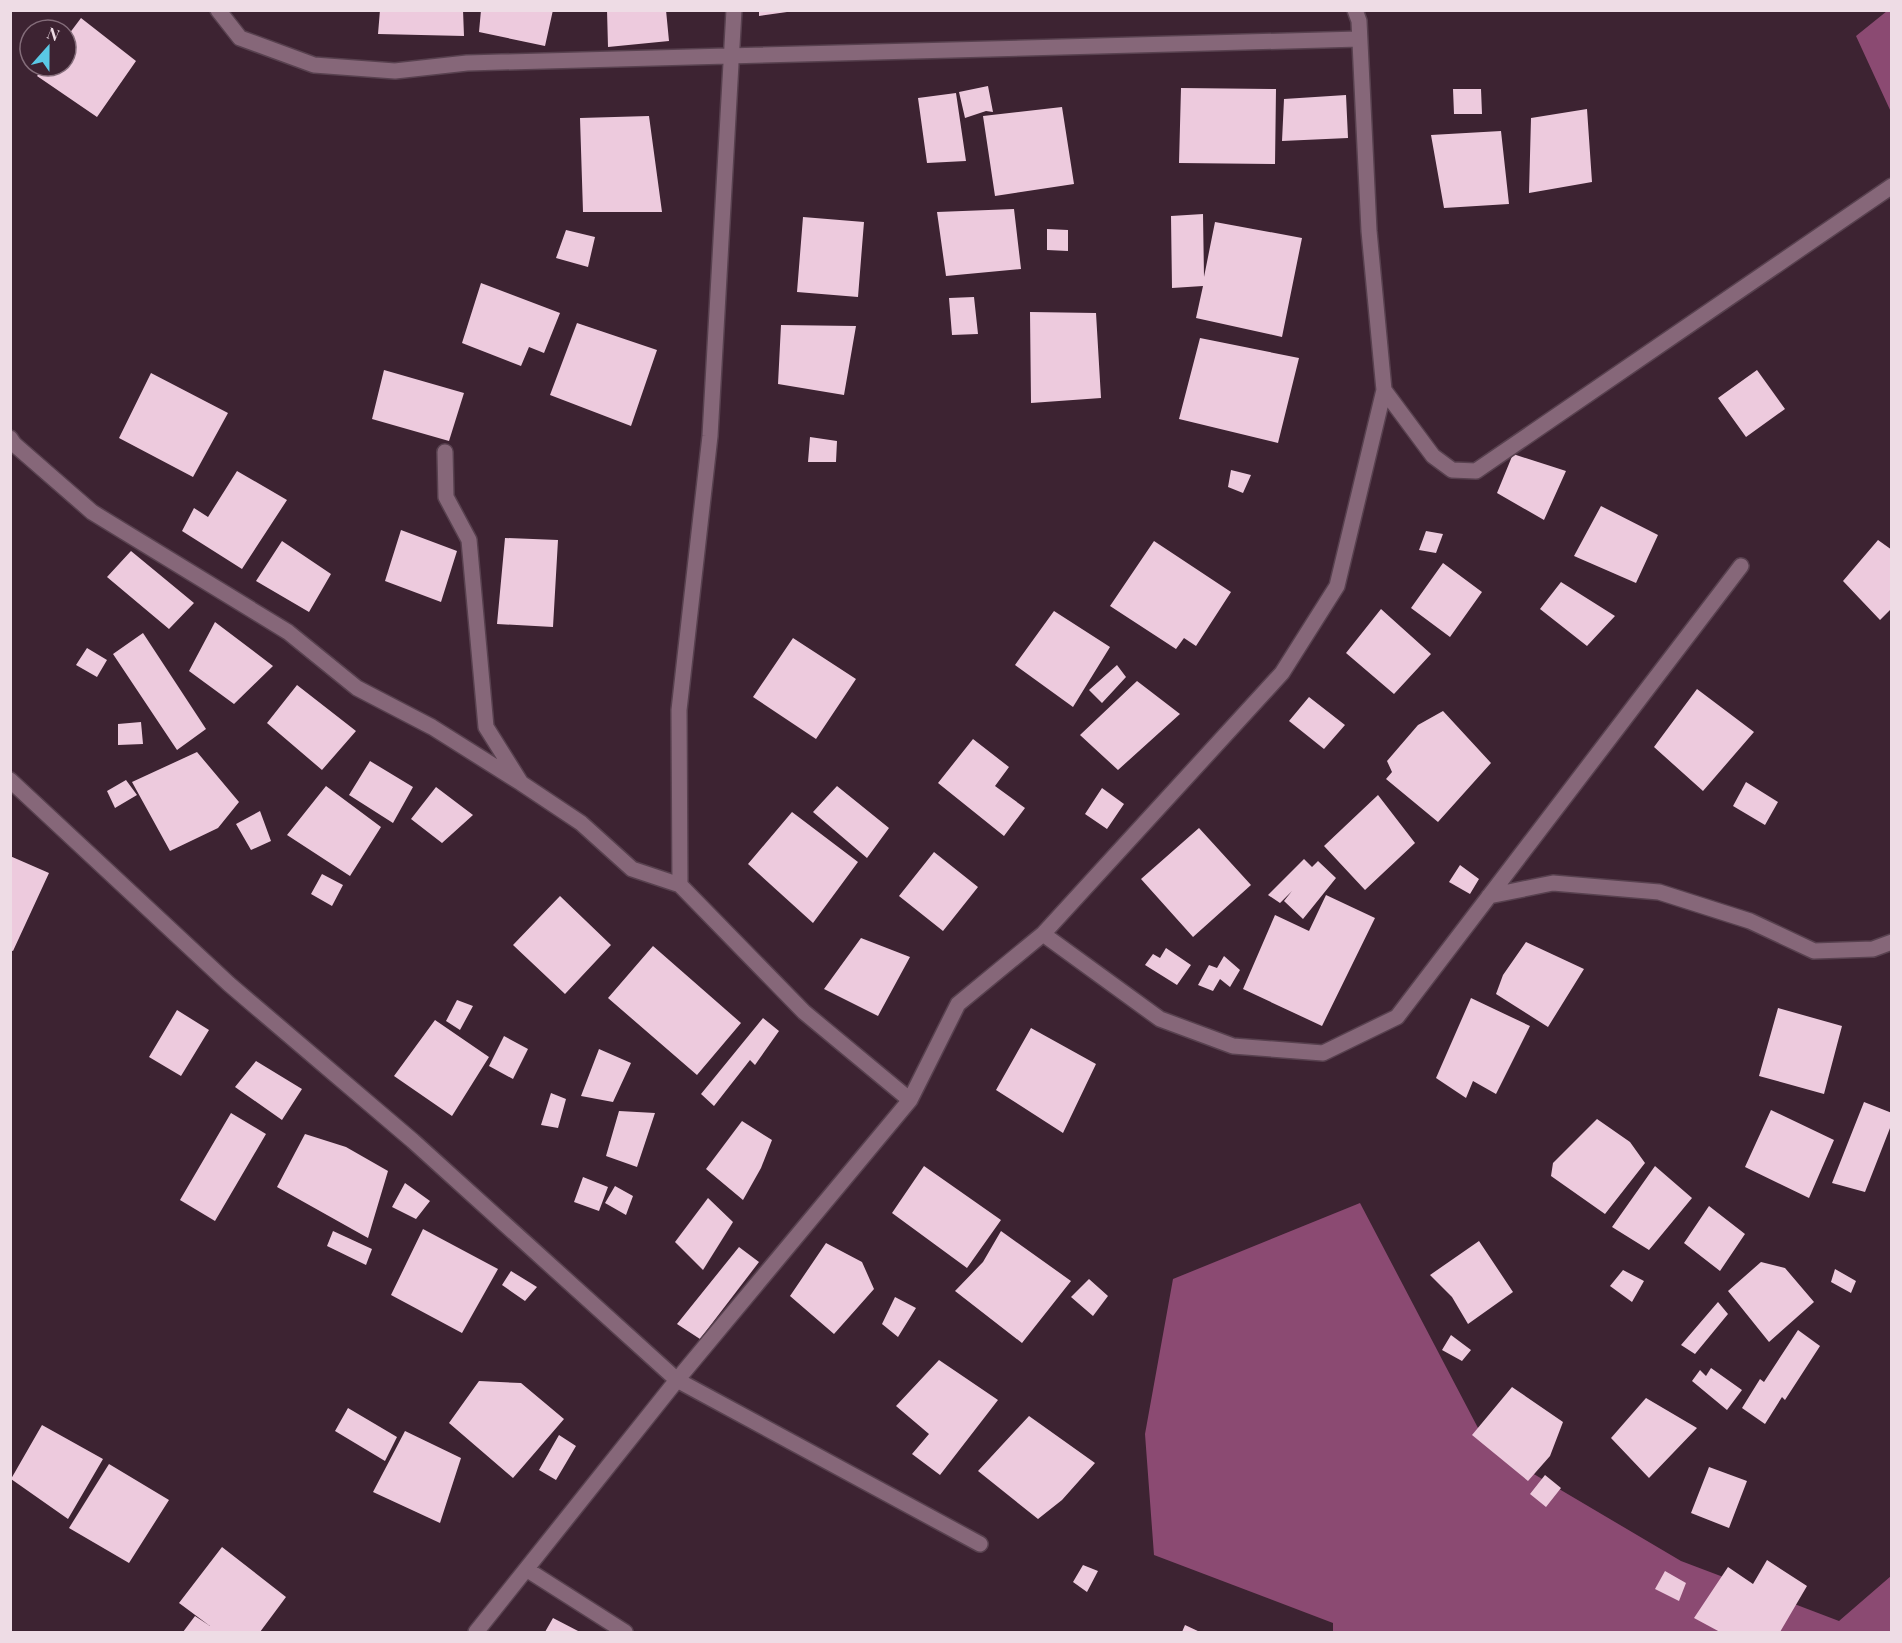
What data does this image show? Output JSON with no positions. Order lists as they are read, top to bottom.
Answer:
{
  "north": "top"
}
